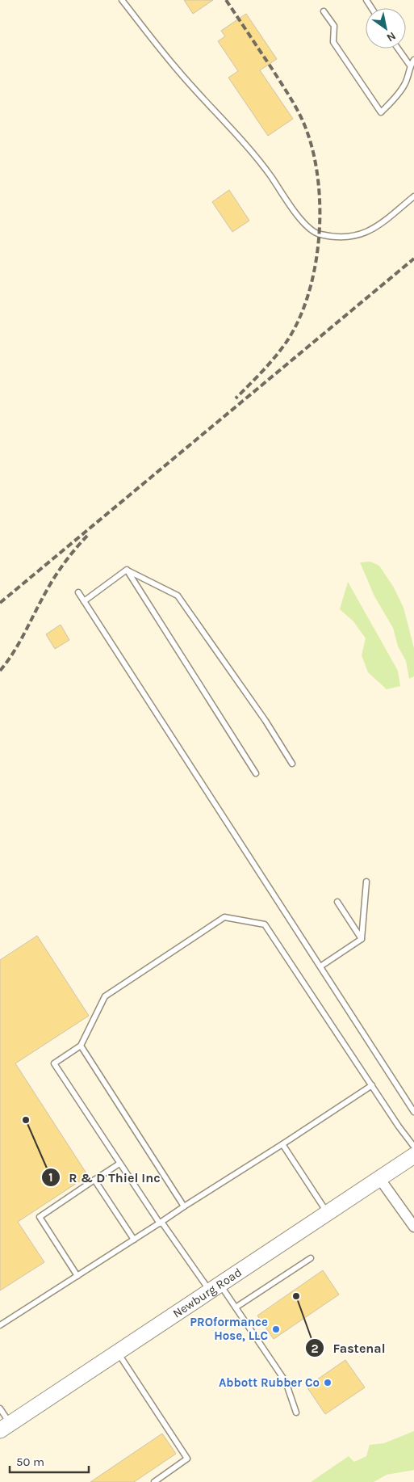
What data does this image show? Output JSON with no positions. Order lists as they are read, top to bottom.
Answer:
{
  "streets": {
    "main road": ["Newburg Road"]
  },
  "places": [
    "R & D Thiel Inc",
    "Fastenal",
    "PROformance Hose, LLC",
    "Abbott Rubber Co"
  ],
  "scale_bar": "50 m",
  "north": "bottom right"
}
